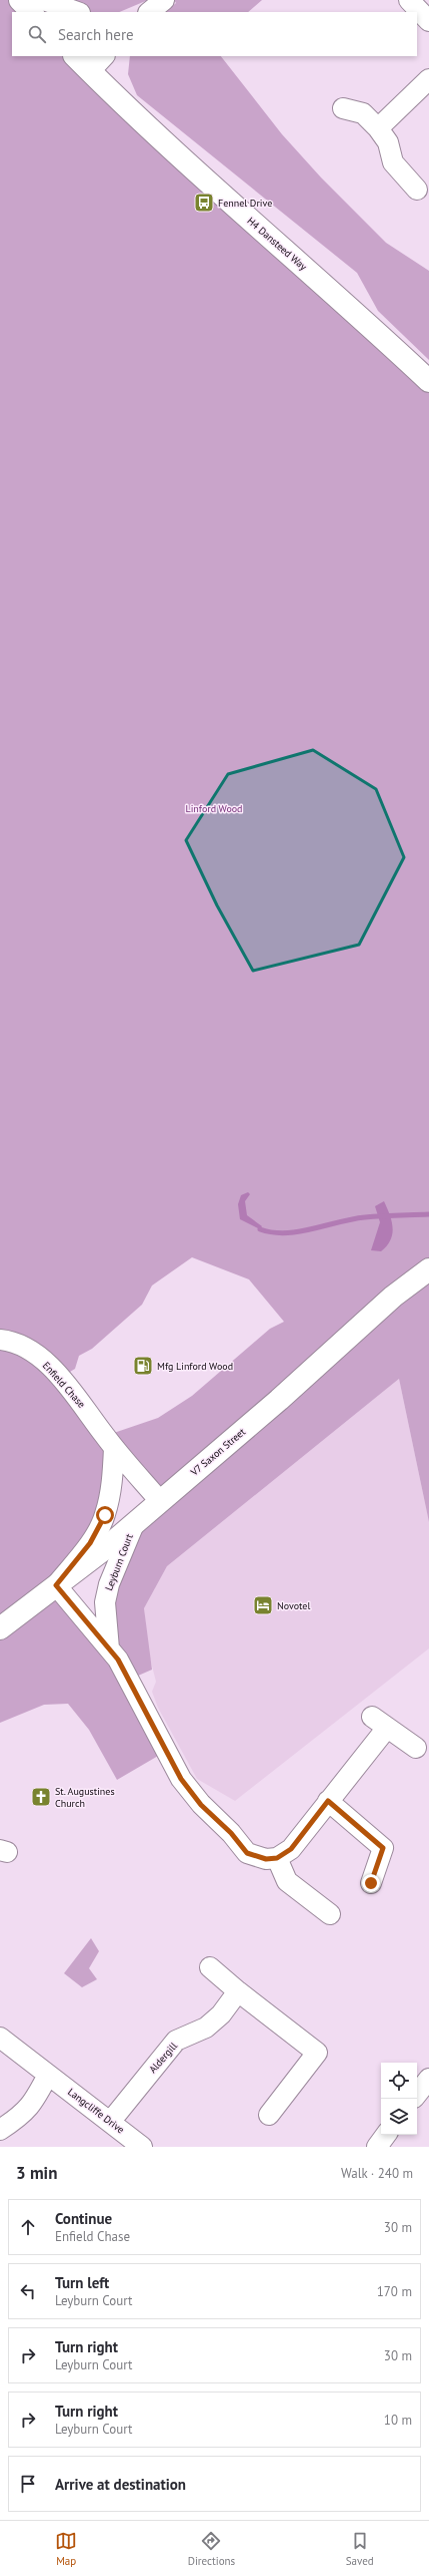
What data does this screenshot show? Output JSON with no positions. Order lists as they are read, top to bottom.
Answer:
{
  "streets": {
    "street": [
      "H4 Dansteed Way",
      "Enfield Chase",
      "V7 Saxon Street",
      "Leyburn Court",
      "Aldergill",
      "Langcliffe Drive"
    ]
  },
  "crossings": [
    ["Enfield Chase", "V7 Saxon Street"],
    ["V7 Saxon Street", "Leyburn Court"],
    ["Aldergill", "Langcliffe Drive"]
  ],
  "parks": ["Linford Wood"],
  "places": {
    "bus stop": ["Fennel Drive"],
    "fuel station": ["Mfg Linford Wood"],
    "hotel": ["Novotel"],
    "church": ["St. Augustines Church"]
  },
  "page": {
    "search": "Search here",
    "heading": ["3 min", "Walk · 240 m"],
    "list": [
      ["Continue", "Enfield Chase", "30 m"],
      ["Turn left", "Leyburn Court", "170 m"],
      ["Turn right", "Leyburn Court", "30 m"],
      ["Turn right", "Leyburn Court", "10 m"],
      "Arrive at destination"
    ],
    "nav": ["Map", "Directions", "Saved"]
  }
}
